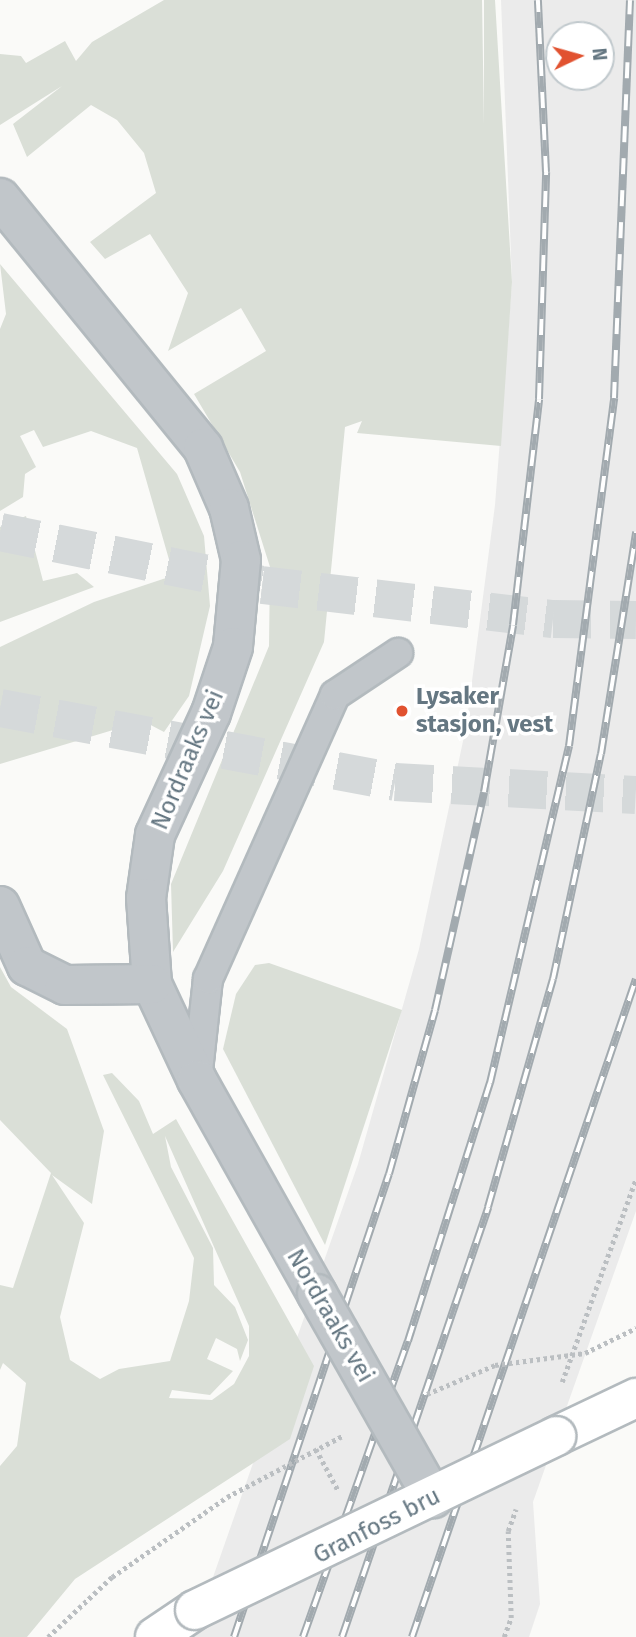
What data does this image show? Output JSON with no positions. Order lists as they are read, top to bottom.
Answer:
{
  "streets": {
    "main road": ["Granfoss bru"],
    "street": ["Nordraaks vei"]
  },
  "crossings": [
    ["Nordraaks vei", "Granfoss bru"]
  ],
  "places": ["Lysaker stasjon, vest"],
  "north": "right"
}
